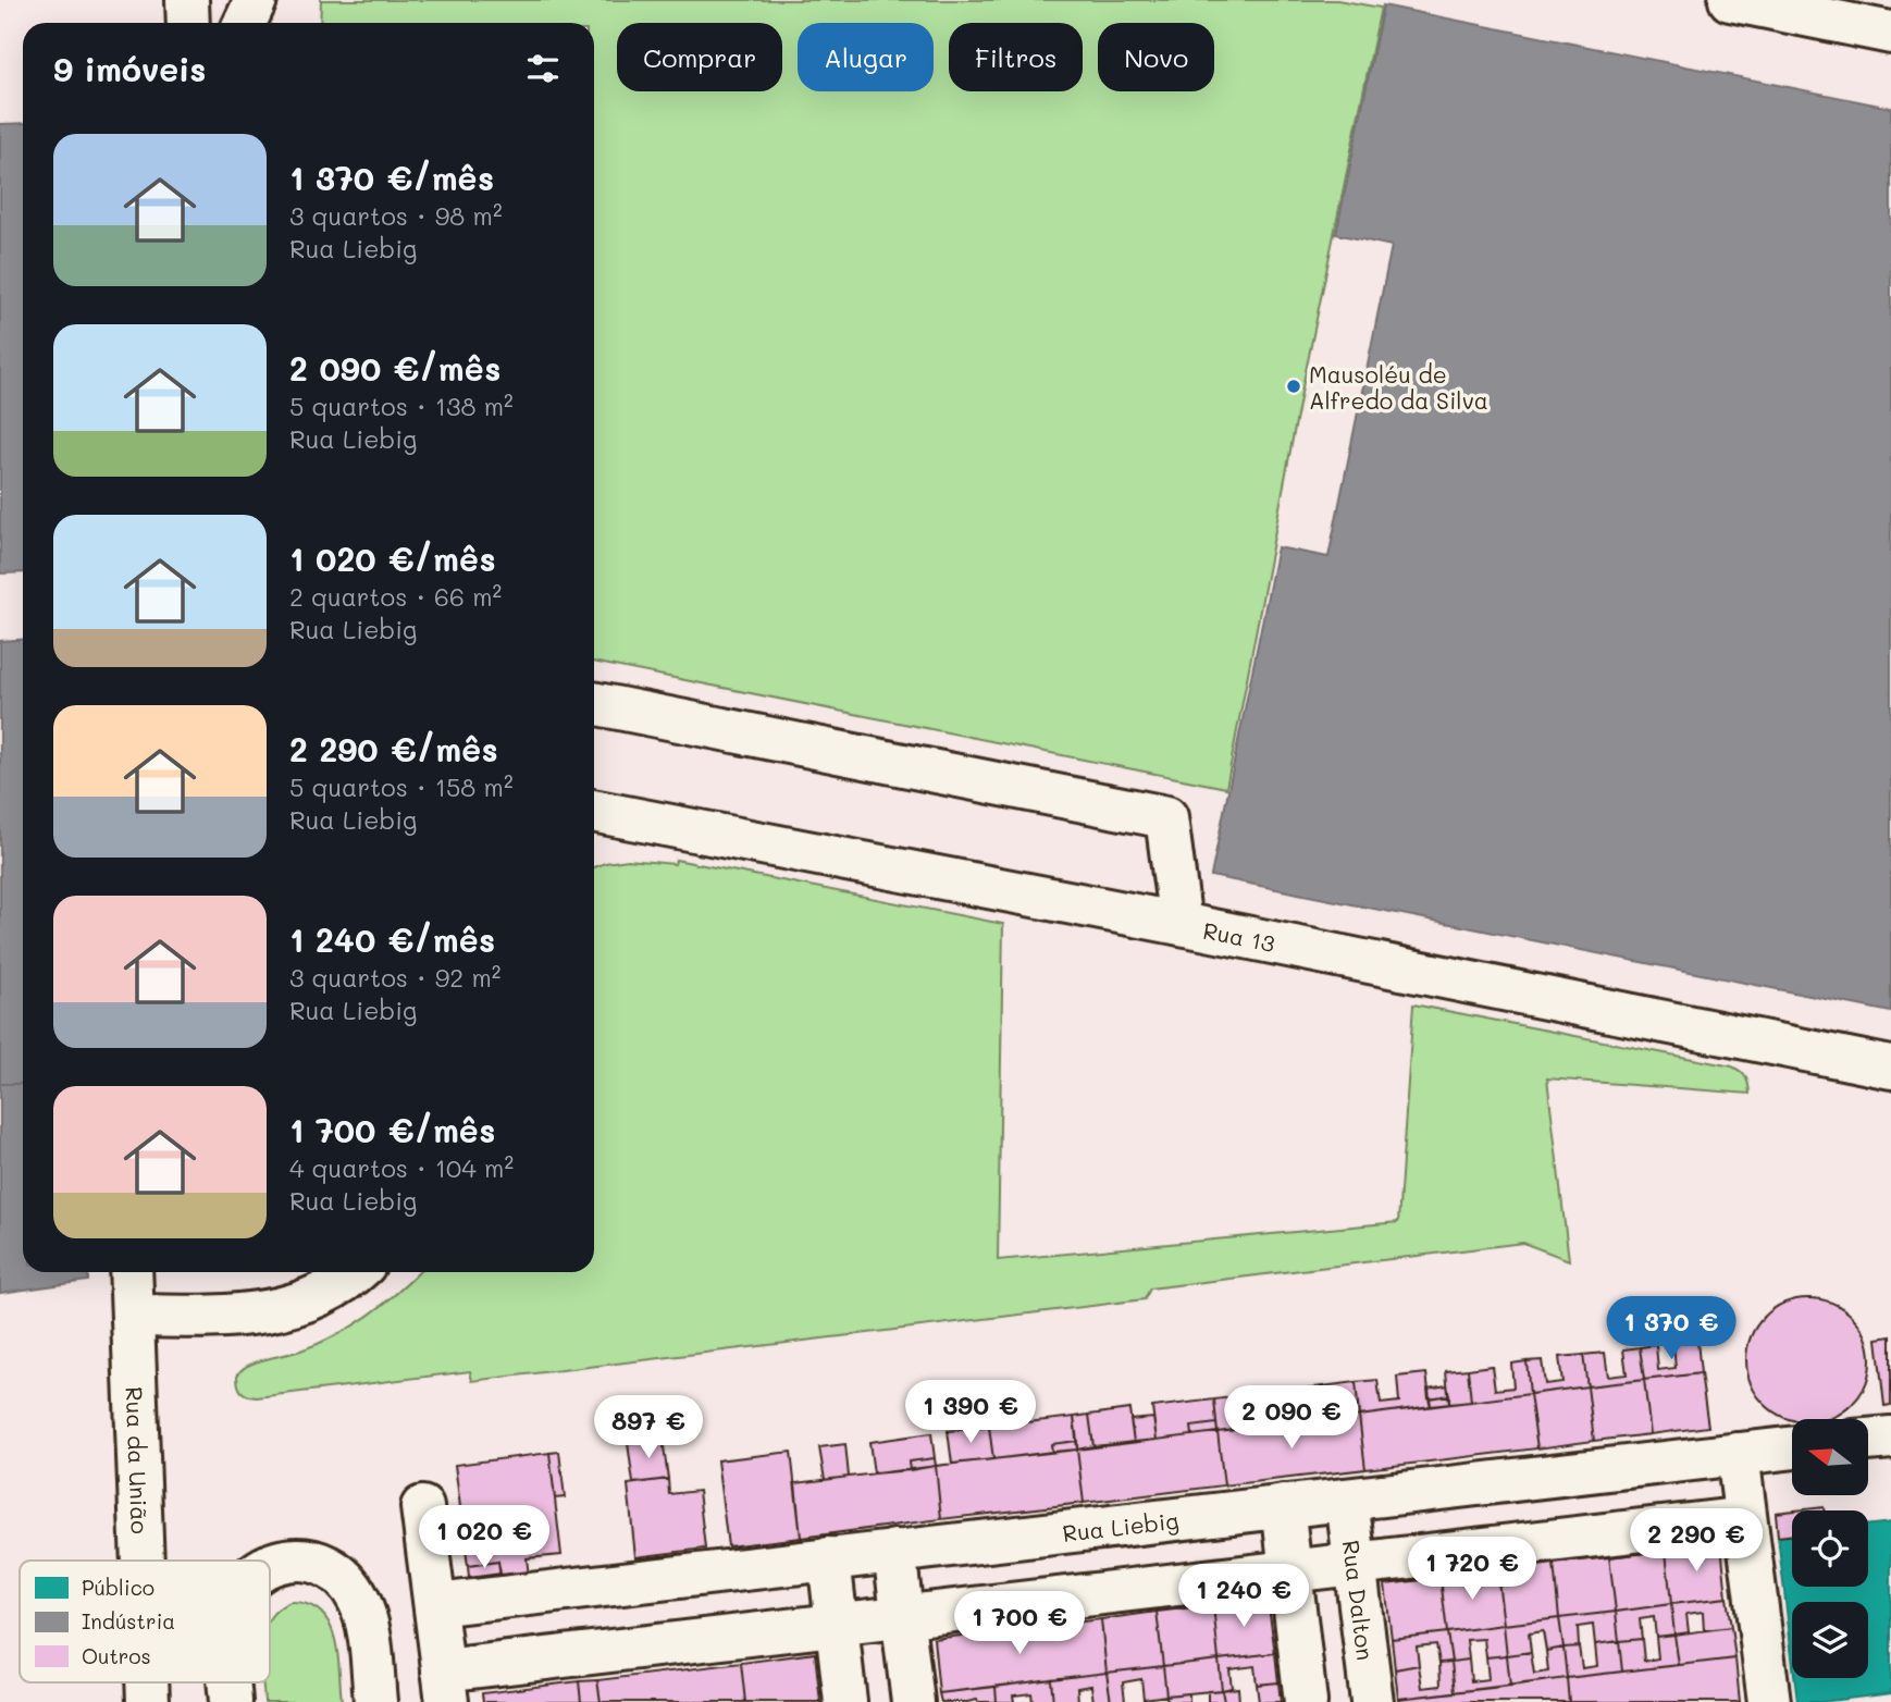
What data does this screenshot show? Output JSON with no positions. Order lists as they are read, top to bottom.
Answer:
{
  "streets": {
    "street": [
      "Rua 13",
      "Rua da União",
      "Rua Liebig",
      "Rua Dalton"
    ]
  },
  "crossings": [
    ["Rua Liebig", "Rua Dalton"]
  ],
  "places": ["Mausoléu de Alfredo da Silva"],
  "legend": ["Público", "Indústria", "Outros"],
  "north": "left",
  "page": {
    "chip": [
      "Comprar",
      "Alugar",
      "Filtros",
      "Novo"
    ],
    "heading": "9 imóveis",
    "list": [
      {
        "name": "1 370 €/mês",
        "note": "3 quartos · 98 m² · Rua Liebig"
      },
      {
        "name": "2 090 €/mês",
        "note": "5 quartos · 138 m² · Rua Liebig"
      },
      {
        "name": "1 020 €/mês",
        "note": "2 quartos · 66 m² · Rua Liebig"
      },
      {
        "name": "2 290 €/mês",
        "note": "5 quartos · 158 m² · Rua Liebig"
      },
      {
        "name": "1 240 €/mês",
        "note": "3 quartos · 92 m² · Rua Liebig"
      },
      {
        "name": "1 700 €/mês",
        "note": "4 quartos · 104 m² · Rua Liebig"
      }
    ],
    "price": [
      "1 370 €",
      "1 390 €",
      "2 090 €",
      "897 €",
      "1 020 €",
      "2 290 €",
      "1 720 €",
      "1 240 €",
      "1 700 €"
    ]
  }
}
